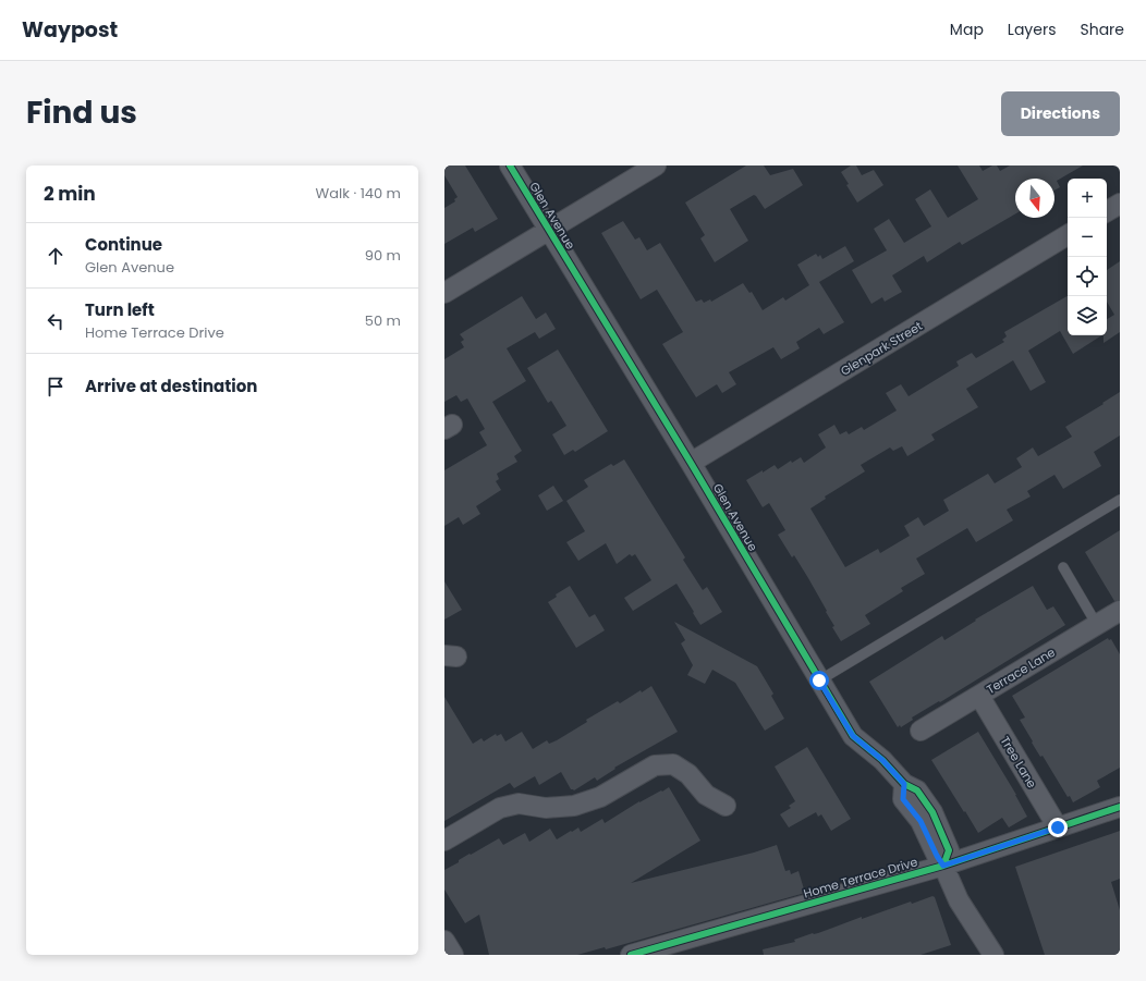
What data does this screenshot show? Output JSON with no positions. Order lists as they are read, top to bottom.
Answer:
{
  "streets": {
    "street": [
      "Glen Avenue",
      "Glenpark Street",
      "Terrace Lane",
      "Tree Lane",
      "Home Terrace Drive"
    ]
  },
  "crossings": [
    ["Glen Avenue", "Glenpark Street"],
    ["Glen Avenue", "Home Terrace Drive"],
    ["Terrace Lane", "Tree Lane"],
    ["Tree Lane", "Home Terrace Drive"]
  ],
  "north": "bottom",
  "page": {
    "header": "Waypost",
    "nav": ["Map", "Layers", "Share"],
    "title": "Find us",
    "buttons": "Directions",
    "heading": ["2 min", "Walk · 140 m"],
    "map_buttons": ["+", "−"],
    "list": [
      ["Continue", "Glen Avenue", "90 m"],
      ["Turn left", "Home Terrace Drive", "50 m"],
      "Arrive at destination"
    ]
  }
}
